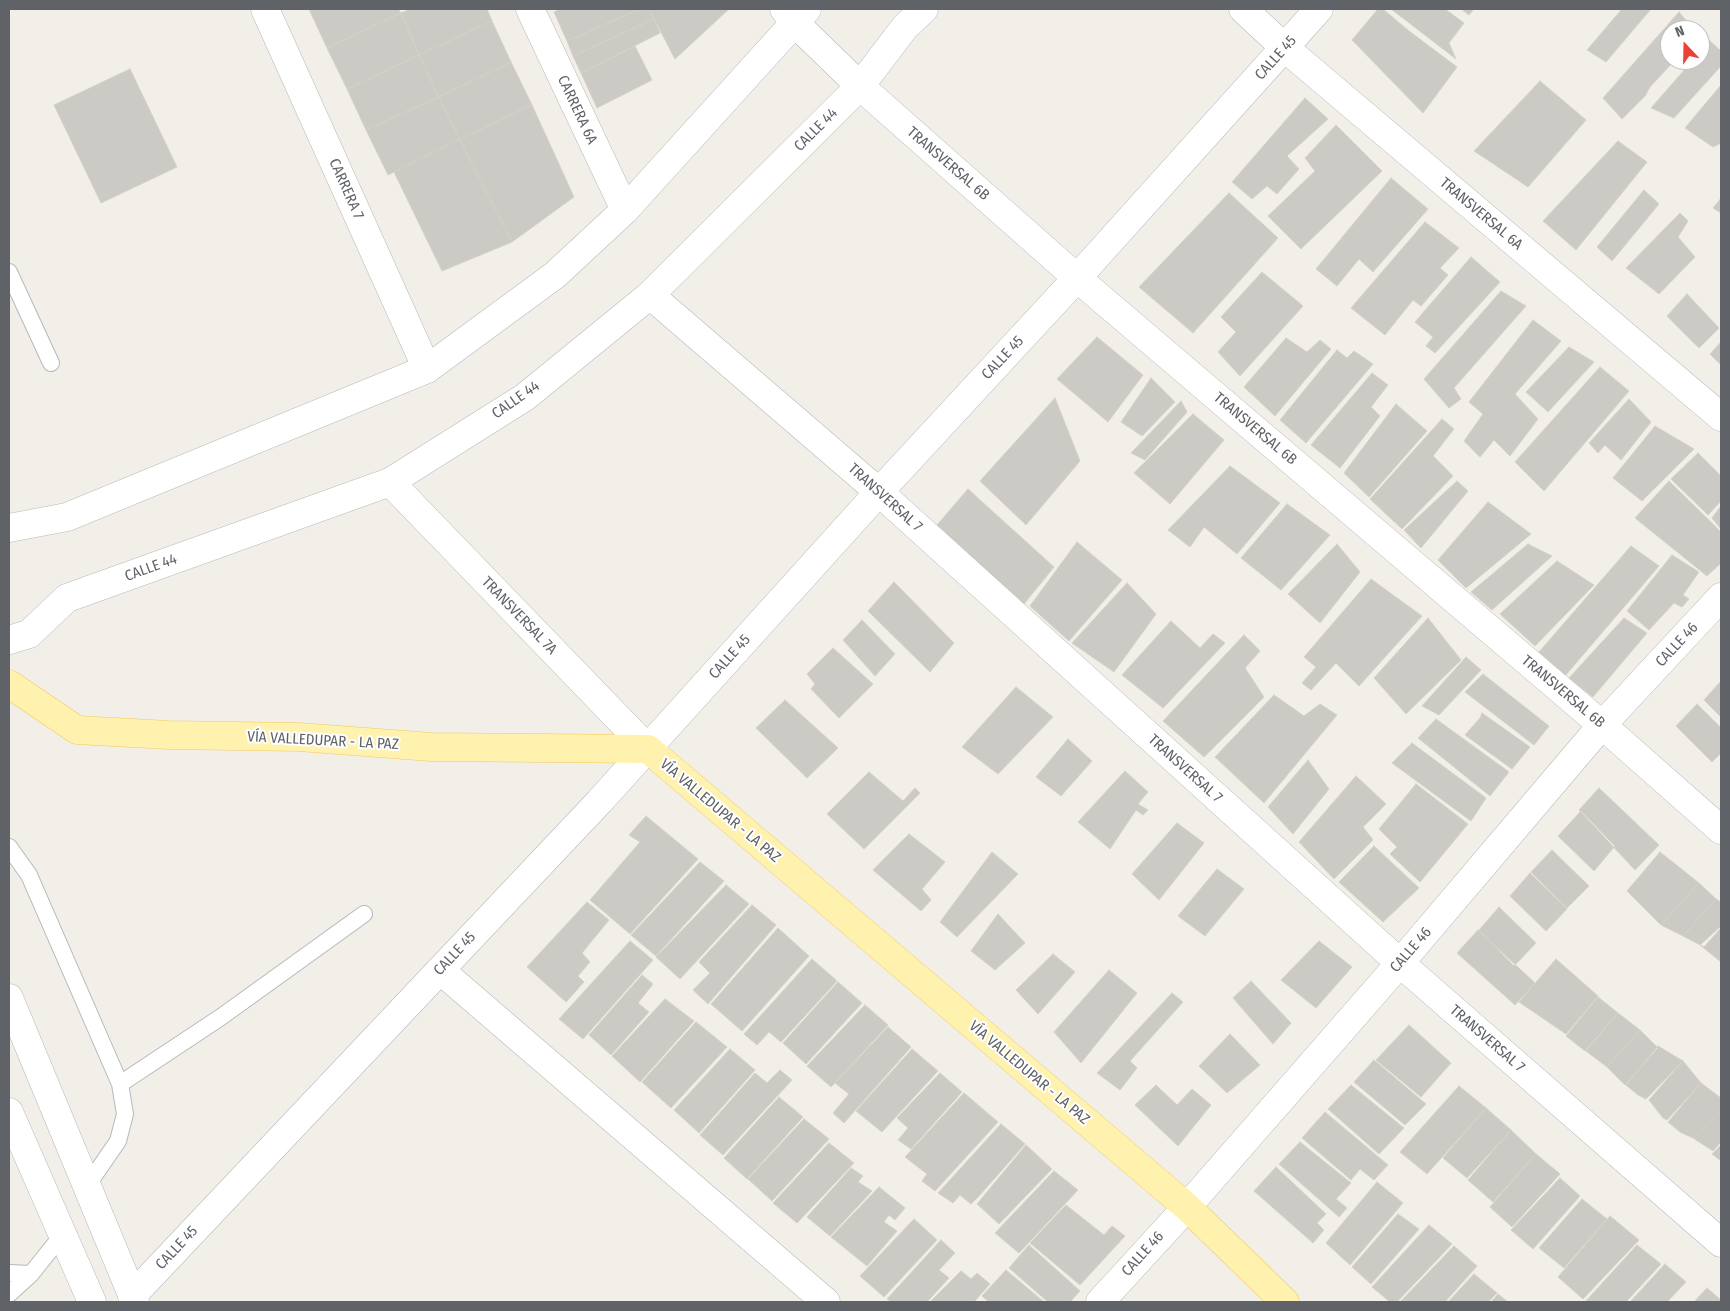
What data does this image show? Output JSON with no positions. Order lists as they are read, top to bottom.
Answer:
{
  "streets": {
    "main road": ["VÍA VALLEDUPAR - LA PAZ"],
    "street": [
      "CALLE 45",
      "CARRERA 6A",
      "CALLE 44",
      "TRANSVERSAL 6B",
      "CARRERA 7",
      "TRANSVERSAL 6A",
      "TRANSVERSAL 7",
      "TRANSVERSAL 7A",
      "CALLE 46"
    ]
  },
  "crossings": [
    ["CALLE 45", "TRANSVERSAL 6B"],
    ["CALLE 45", "TRANSVERSAL 6A"],
    ["CALLE 45", "TRANSVERSAL 7"],
    ["CALLE 45", "TRANSVERSAL 7A"],
    ["CALLE 45", "VÍA VALLEDUPAR - LA PAZ"],
    ["CALLE 44", "TRANSVERSAL 6B"],
    ["CALLE 44", "TRANSVERSAL 7"],
    ["CALLE 44", "TRANSVERSAL 7A"],
    ["TRANSVERSAL 6B", "CALLE 46"],
    ["TRANSVERSAL 7", "CALLE 46"],
    ["TRANSVERSAL 7A", "VÍA VALLEDUPAR - LA PAZ"],
    ["CALLE 46", "VÍA VALLEDUPAR - LA PAZ"]
  ],
  "north": "top"
}
